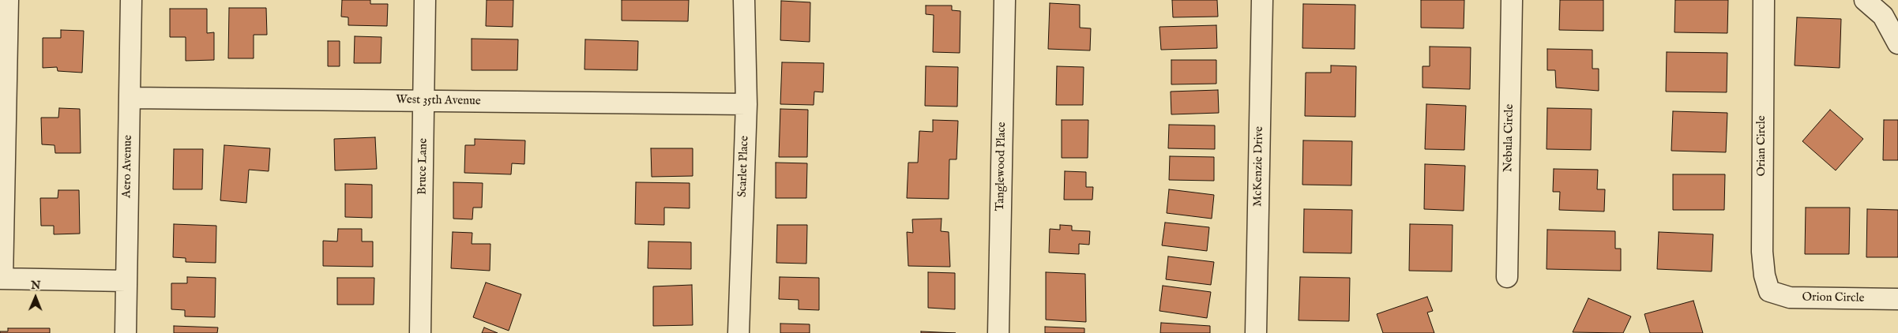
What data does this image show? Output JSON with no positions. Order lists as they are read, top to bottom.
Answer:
{
  "streets": {
    "street": [
      "West 35th Avenue",
      "Nebula Circle",
      "Orian Circle",
      "Aero Avenue",
      "Bruce Lane",
      "Scarlet Place",
      "Tanglewood Place",
      "McKenzie Drive",
      "Orion Circle"
    ]
  },
  "crossings": [
    ["West 35th Avenue", "Aero Avenue"],
    ["West 35th Avenue", "Bruce Lane"],
    ["West 35th Avenue", "Scarlet Place"],
    ["Orian Circle", "Orion Circle"]
  ],
  "north": "top"
}
